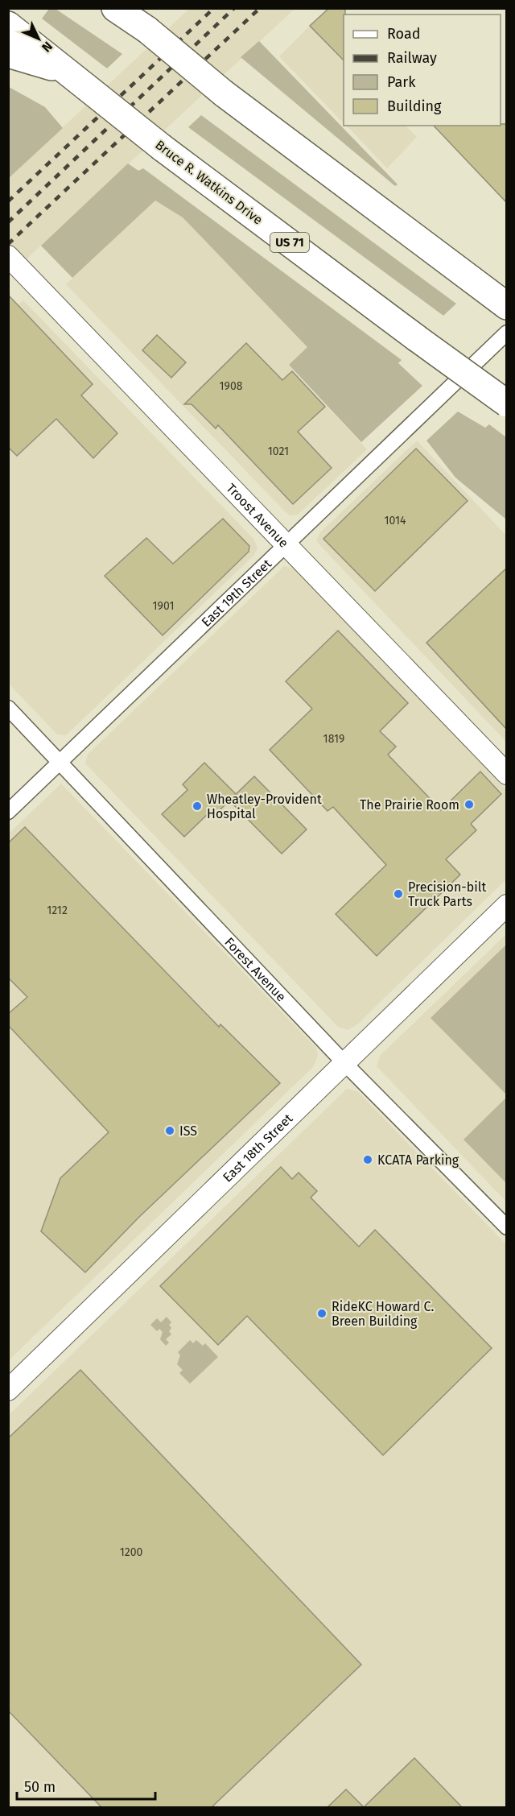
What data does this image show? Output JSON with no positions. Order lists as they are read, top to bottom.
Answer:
{
  "streets": {
    "highway": ["Bruce R. Watkins Drive", "US 71"],
    "main road": ["Troost Avenue", "East 18th Street"],
    "street": ["East 19th Street", "Forest Avenue"]
  },
  "crossings": [
    ["Troost Avenue", "East 19th Street"],
    ["East 19th Street", "Forest Avenue"],
    ["Forest Avenue", "East 18th Street"]
  ],
  "places": [
    "The Prairie Room",
    "Wheatley-Provident Hospital",
    "Precision-bilt Truck Parts",
    "ISS",
    "KCATA Parking",
    "RideKC Howard C. Breen Building"
  ],
  "house_numbers": [
    "1908",
    "1021",
    "1014",
    "1901",
    "1819",
    "1212",
    "1200"
  ],
  "legend": [
    "Road",
    "Railway",
    "Park",
    "Building"
  ],
  "scale_bar": "50 m",
  "north": "bottom right"
}
